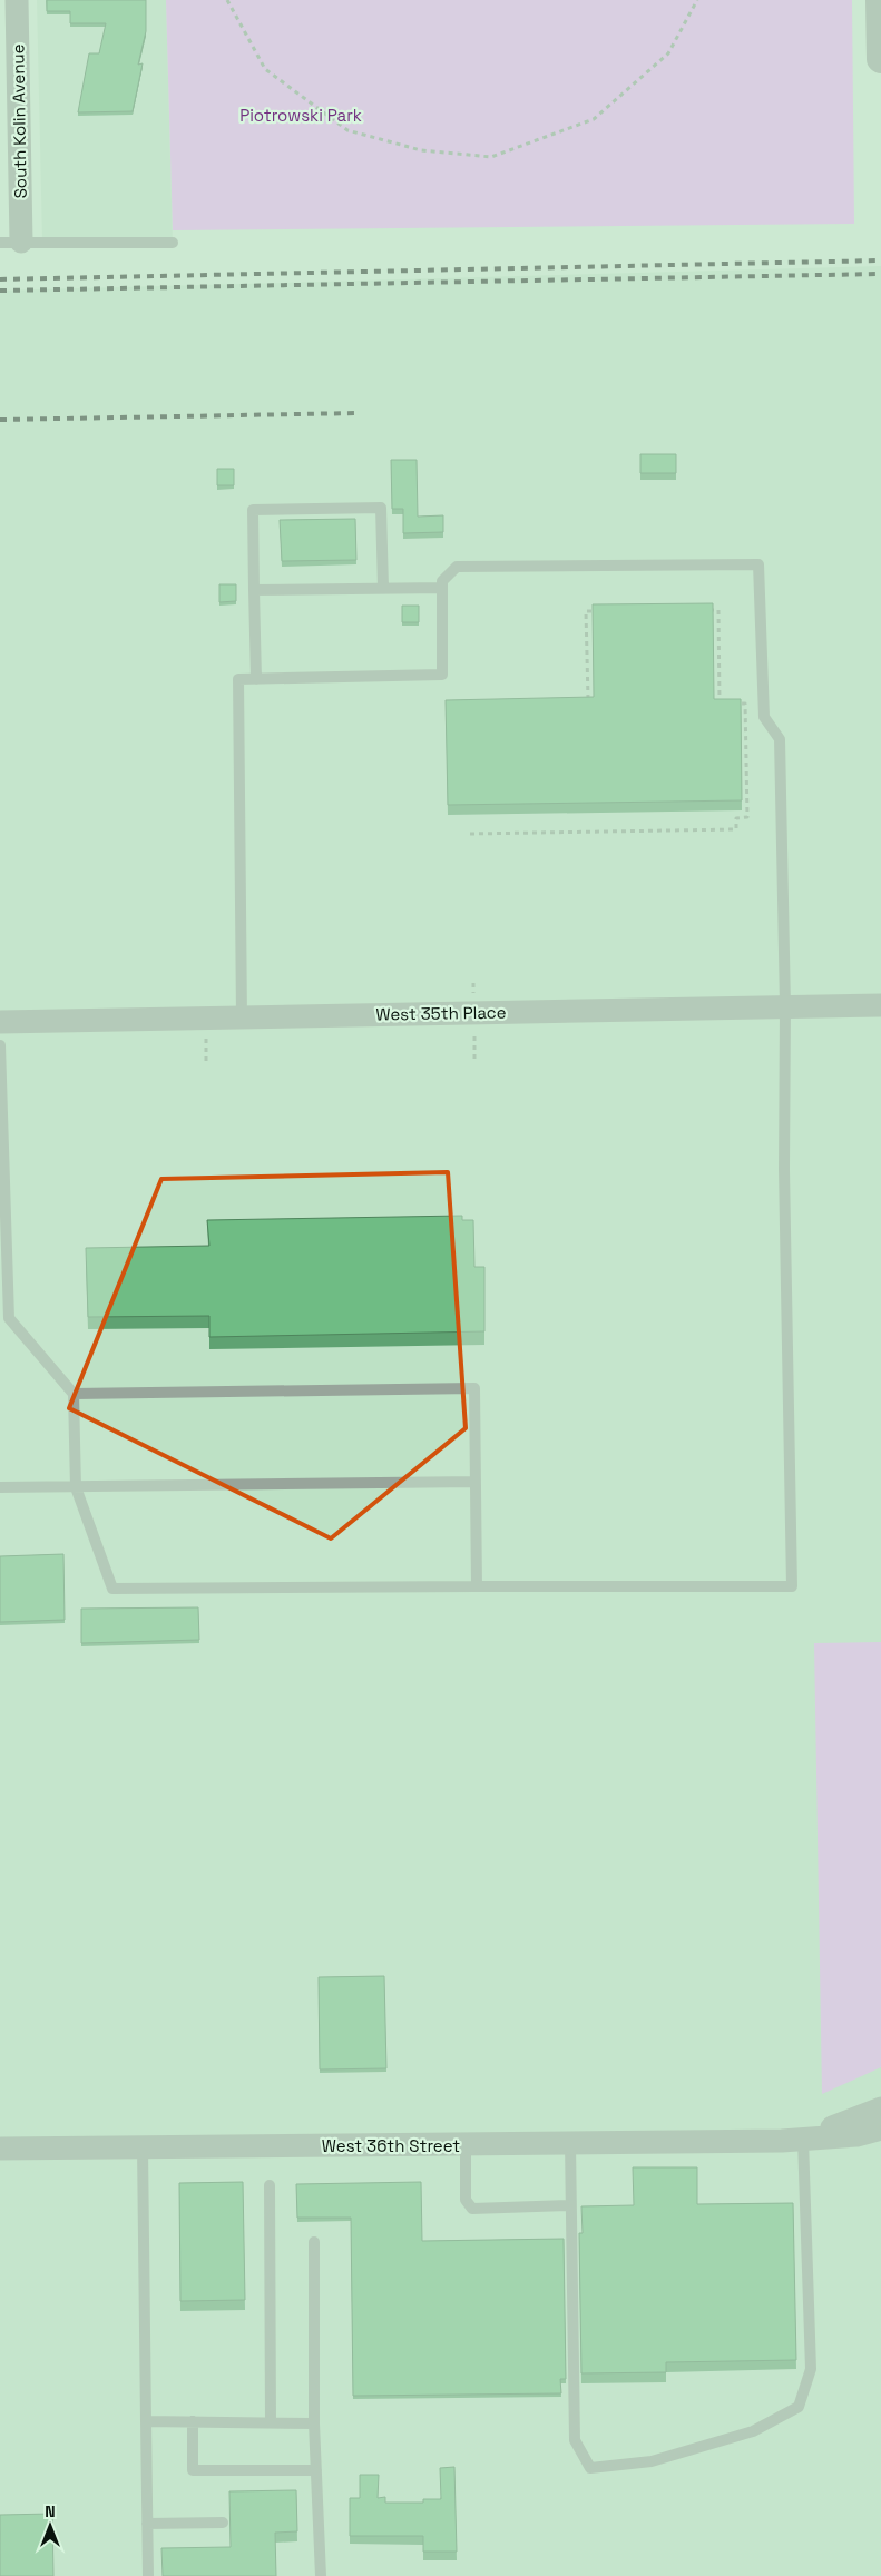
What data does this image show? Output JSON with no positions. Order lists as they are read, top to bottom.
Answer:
{
  "streets": {
    "street": ["South Kolin Avenue", "West 35th Place", "West 36th Street"]
  },
  "parks": ["Piotrowski Park"],
  "north": "top"
}
